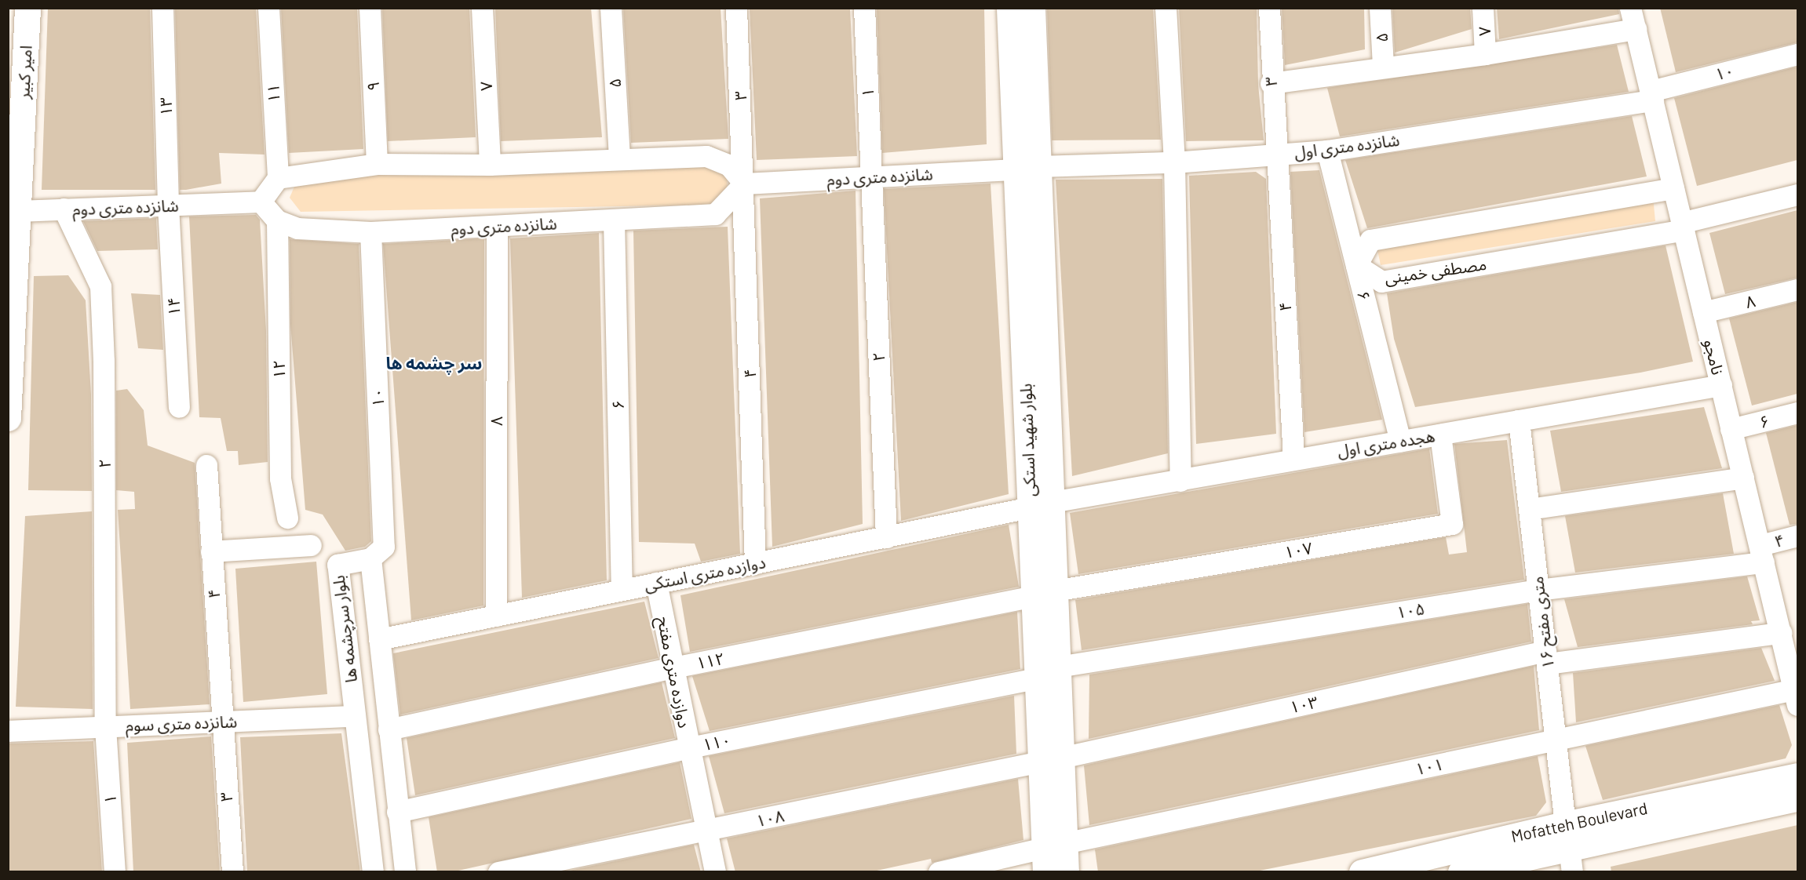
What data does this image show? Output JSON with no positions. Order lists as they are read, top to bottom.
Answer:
{
  "streets": {
    "main road": ["امیر کبیر", "بلوار شهید استکی", "Mofatteh Boulevard"],
    "street": [
      "۷",
      "۵",
      "۱۰",
      "۳",
      "۹",
      "۱",
      "۱۱",
      "۱۳",
      "شانزده متری اول",
      "شانزده متری دوم",
      "مصطفی خمینی",
      "۶",
      "۸",
      "۱۴",
      "۴",
      "۲",
      "نامجو",
      "۱۲",
      "هجده متری اول",
      "۱۰۷",
      "دوازده متری استکی",
      "۱۰۵",
      "۱۶ متری مفتح",
      "بلوار سرچشمه ها",
      "۱۱۲",
      "دوازده متری مفتح",
      "۱۰۳",
      "شانزده متری سوم",
      "۱۱۰",
      "۱۰۱",
      "۱۰۸"
    ]
  },
  "crossings": [
    ["امیر کبیر", "شانزده متری دوم"],
    ["۱۰", "شانزده متری اول"],
    ["۱۰", "شانزده متری دوم"],
    ["۱۰", "نامجو"],
    ["۱۰", "بلوار سرچشمه ها"],
    ["۳", "شانزده متری اول"],
    ["۳", "شانزده متری دوم"],
    ["۳", "۴"],
    ["۳", "شانزده متری سوم"],
    ["۱", "شانزده متری دوم"],
    ["۱", "۲"],
    ["۱", "شانزده متری سوم"],
    ["۱۳", "شانزده متری دوم"],
    ["۱۳", "۱۴"],
    ["شانزده متری اول", "شانزده متری دوم"],
    ["شانزده متری اول", "۶"],
    ["شانزده متری اول", "۴"],
    ["شانزده متری اول", "نامجو"],
    ["شانزده متری اول", "بلوار شهید استکی"],
    ["شانزده متری دوم", "۶"],
    ["شانزده متری دوم", "۸"],
    ["شانزده متری دوم", "۱۴"],
    ["شانزده متری دوم", "۴"],
    ["شانزده متری دوم", "۲"],
    ["شانزده متری دوم", "۱۲"],
    ["شانزده متری دوم", "بلوار شهید استکی"],
    ["مصطفی خمینی", "۶"],
    ["مصطفی خمینی", "نامجو"],
    ["۶", "نامجو"],
    ["۶", "هجده متری اول"],
    ["۶", "دوازده متری استکی"],
    ["۸", "نامجو"],
    ["۸", "دوازده متری استکی"],
    ["۴", "نامجو"],
    ["۴", "هجده متری اول"],
    ["۴", "دوازده متری استکی"],
    ["۴", "۱۰۵"],
    ["۴", "شانزده متری سوم"],
    ["۲", "دوازده متری استکی"],
    ["۲", "شانزده متری سوم"],
    ["نامجو", "هجده متری اول"],
    ["نامجو", "۱۰۵"],
    ["نامجو", "۱۰۳"],
    ["نامجو", "۱۰۱"],
    ["بلوار شهید استکی", "هجده متری اول"],
    ["بلوار شهید استکی", "۱۰۷"],
    ["بلوار شهید استکی", "دوازده متری استکی"],
    ["بلوار شهید استکی", "۱۰۵"],
    ["بلوار شهید استکی", "۱۱۲"],
    ["بلوار شهید استکی", "۱۰۳"],
    ["بلوار شهید استکی", "۱۱۰"],
    ["بلوار شهید استکی", "۱۰۱"],
    ["بلوار شهید استکی", "۱۰۸"],
    ["هجده متری اول", "۱۰۷"],
    ["هجده متری اول", "دوازده متری استکی"],
    ["هجده متری اول", "۱۶ متری مفتح"],
    ["۱۰۷", "۱۱۲"],
    ["دوازده متری استکی", "بلوار سرچشمه ها"],
    ["دوازده متری استکی", "دوازده متری مفتح"],
    ["۱۰۵", "۱۶ متری مفتح"],
    ["۱۰۵", "۱۱۰"],
    ["۱۶ متری مفتح", "۱۰۳"],
    ["۱۶ متری مفتح", "۱۰۱"],
    ["۱۶ متری مفتح", "Mofatteh Boulevard"],
    ["بلوار سرچشمه ها", "۱۱۲"],
    ["بلوار سرچشمه ها", "شانزده متری سوم"],
    ["بلوار سرچشمه ها", "۱۱۰"],
    ["۱۱۲", "دوازده متری مفتح"],
    ["دوازده متری مفتح", "۱۱۰"],
    ["دوازده متری مفتح", "۱۰۸"],
    ["۱۰۳", "۱۰۸"]
  ],
  "districts": ["سر چشمه ها"]
}
